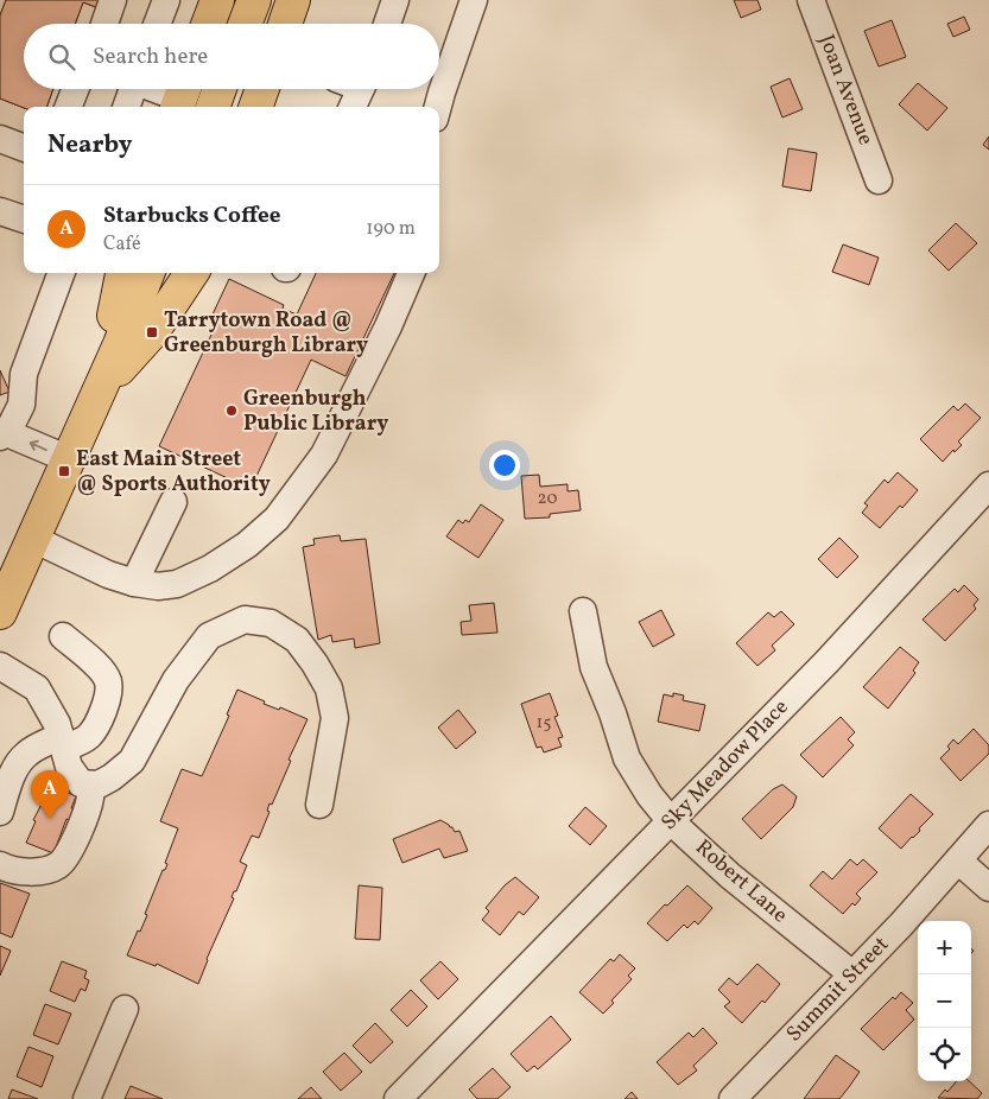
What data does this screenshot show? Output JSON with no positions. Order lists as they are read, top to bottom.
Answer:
{
  "streets": {
    "street": [
      "Joan Avenue",
      "Sky Meadow Place",
      "Robert Lane",
      "Summit Street"
    ]
  },
  "crossings": [
    ["Sky Meadow Place", "Robert Lane"],
    ["Robert Lane", "Summit Street"]
  ],
  "places": {
    "transit": ["Tarrytown Road @ Greenburgh Library", "East Main Street @ Sports Authority"],
    "other": ["Greenburgh Public Library"]
  },
  "house_numbers": ["20", "15"],
  "page": {
    "search": "Search here",
    "heading": "Nearby",
    "list": [
      {
        "mark": "A",
        "name": "Starbucks Coffee",
        "note": "Café",
        "value": "190 m"
      }
    ],
    "pins": "A",
    "map_buttons": ["+", "−"]
  }
}
